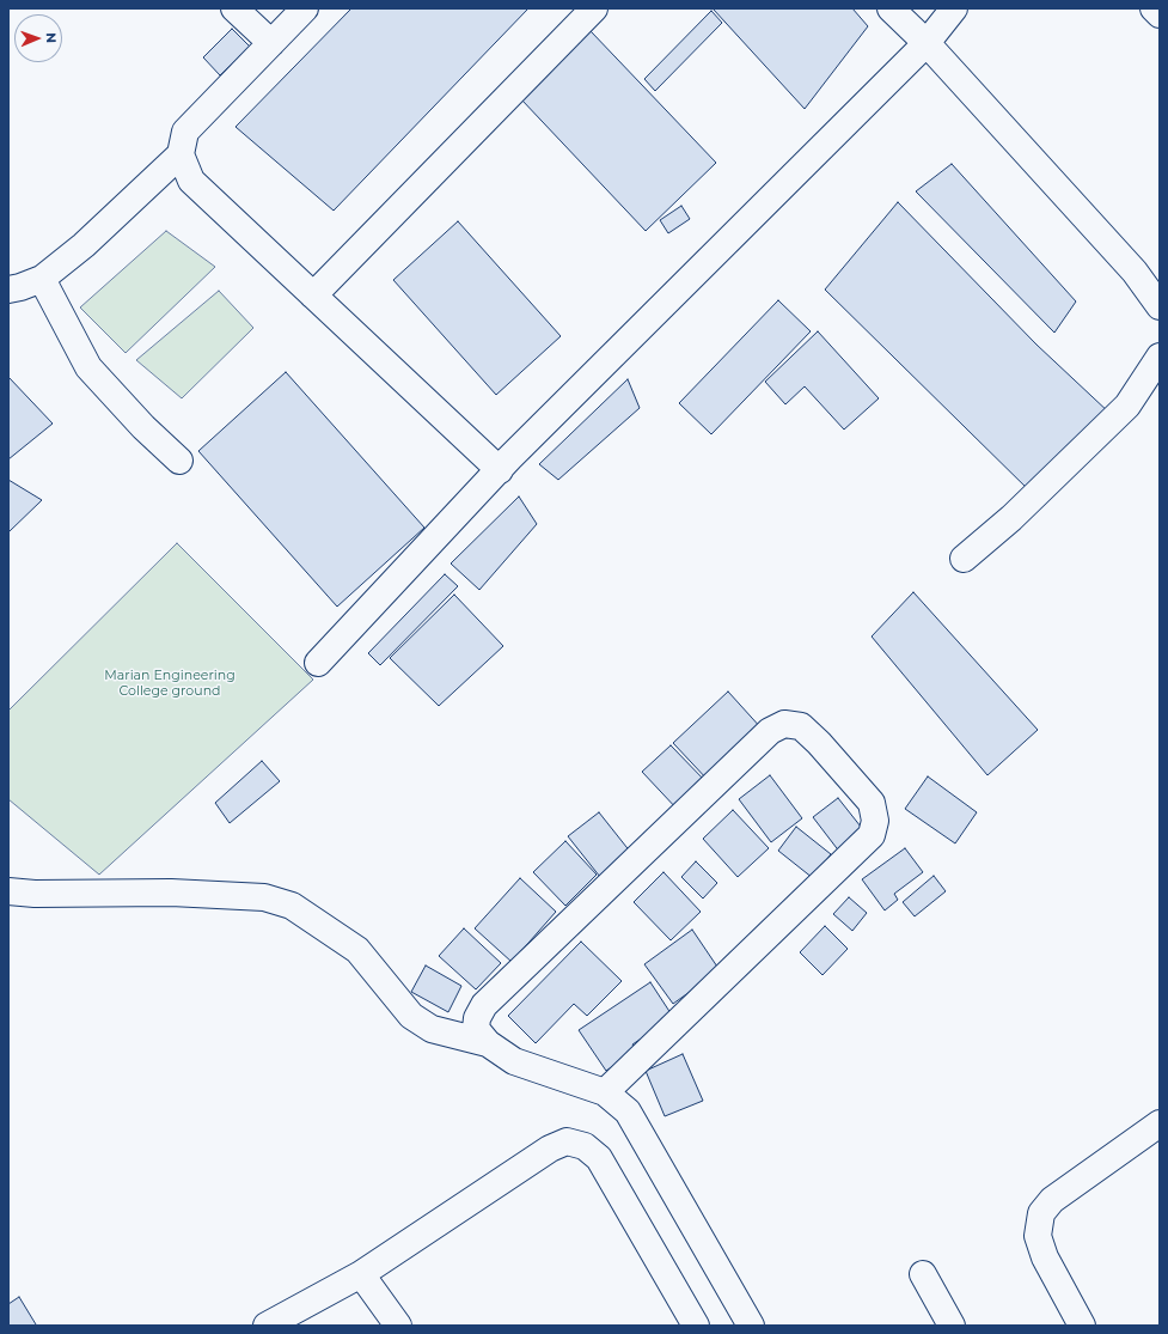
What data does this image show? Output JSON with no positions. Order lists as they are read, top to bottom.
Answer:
{
  "parks": ["Marian Engineering College ground"],
  "north": "right"
}
